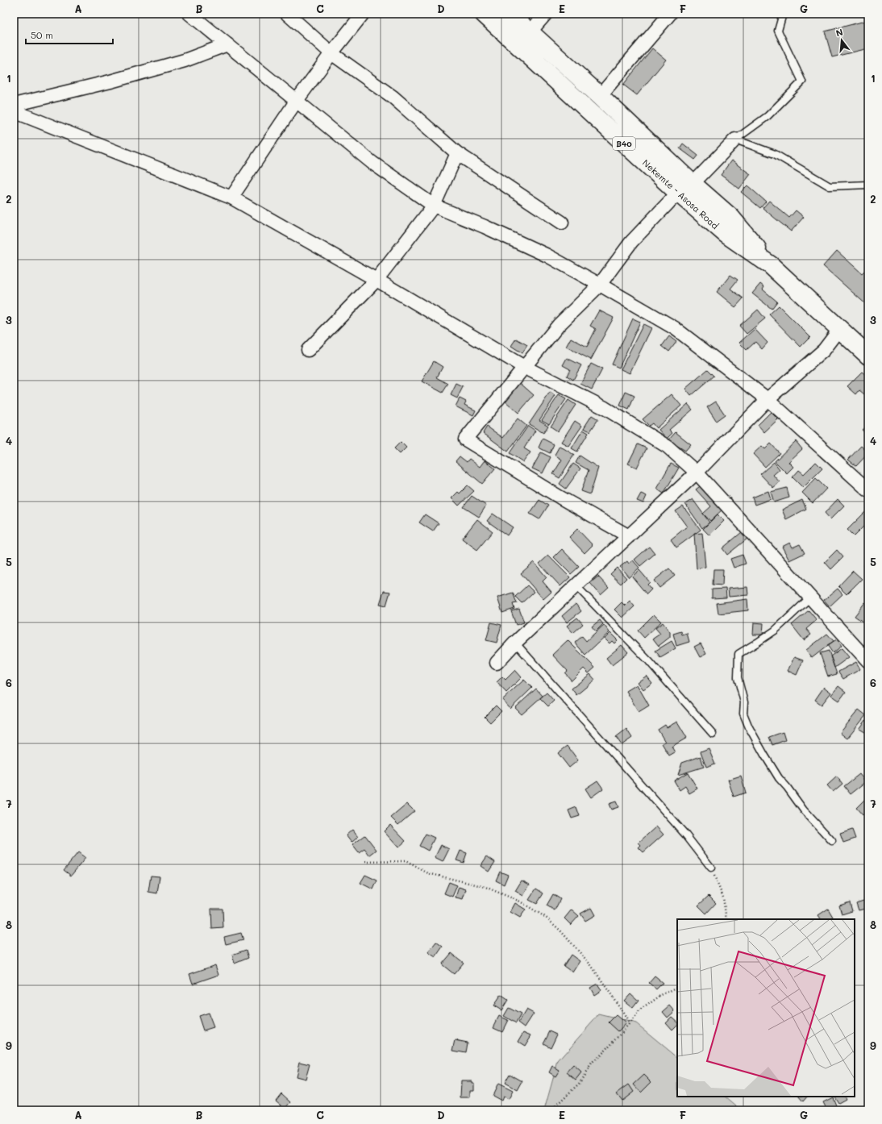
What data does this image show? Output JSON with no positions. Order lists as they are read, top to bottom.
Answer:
{
  "streets": {
    "highway": ["B40", "Nekemte - Asosa Road"]
  },
  "crossings": [
    ["B40", "Nekemte - Asosa Road"]
  ],
  "scale_bar": "50 m",
  "north": "top",
  "grid": {
    "columns": [
      "A",
      "B",
      "C",
      "D",
      "E",
      "F",
      "G"
    ],
    "rows": [
      "1",
      "2",
      "3",
      "4",
      "5",
      "6",
      "7",
      "8",
      "9"
    ]
  }
}
